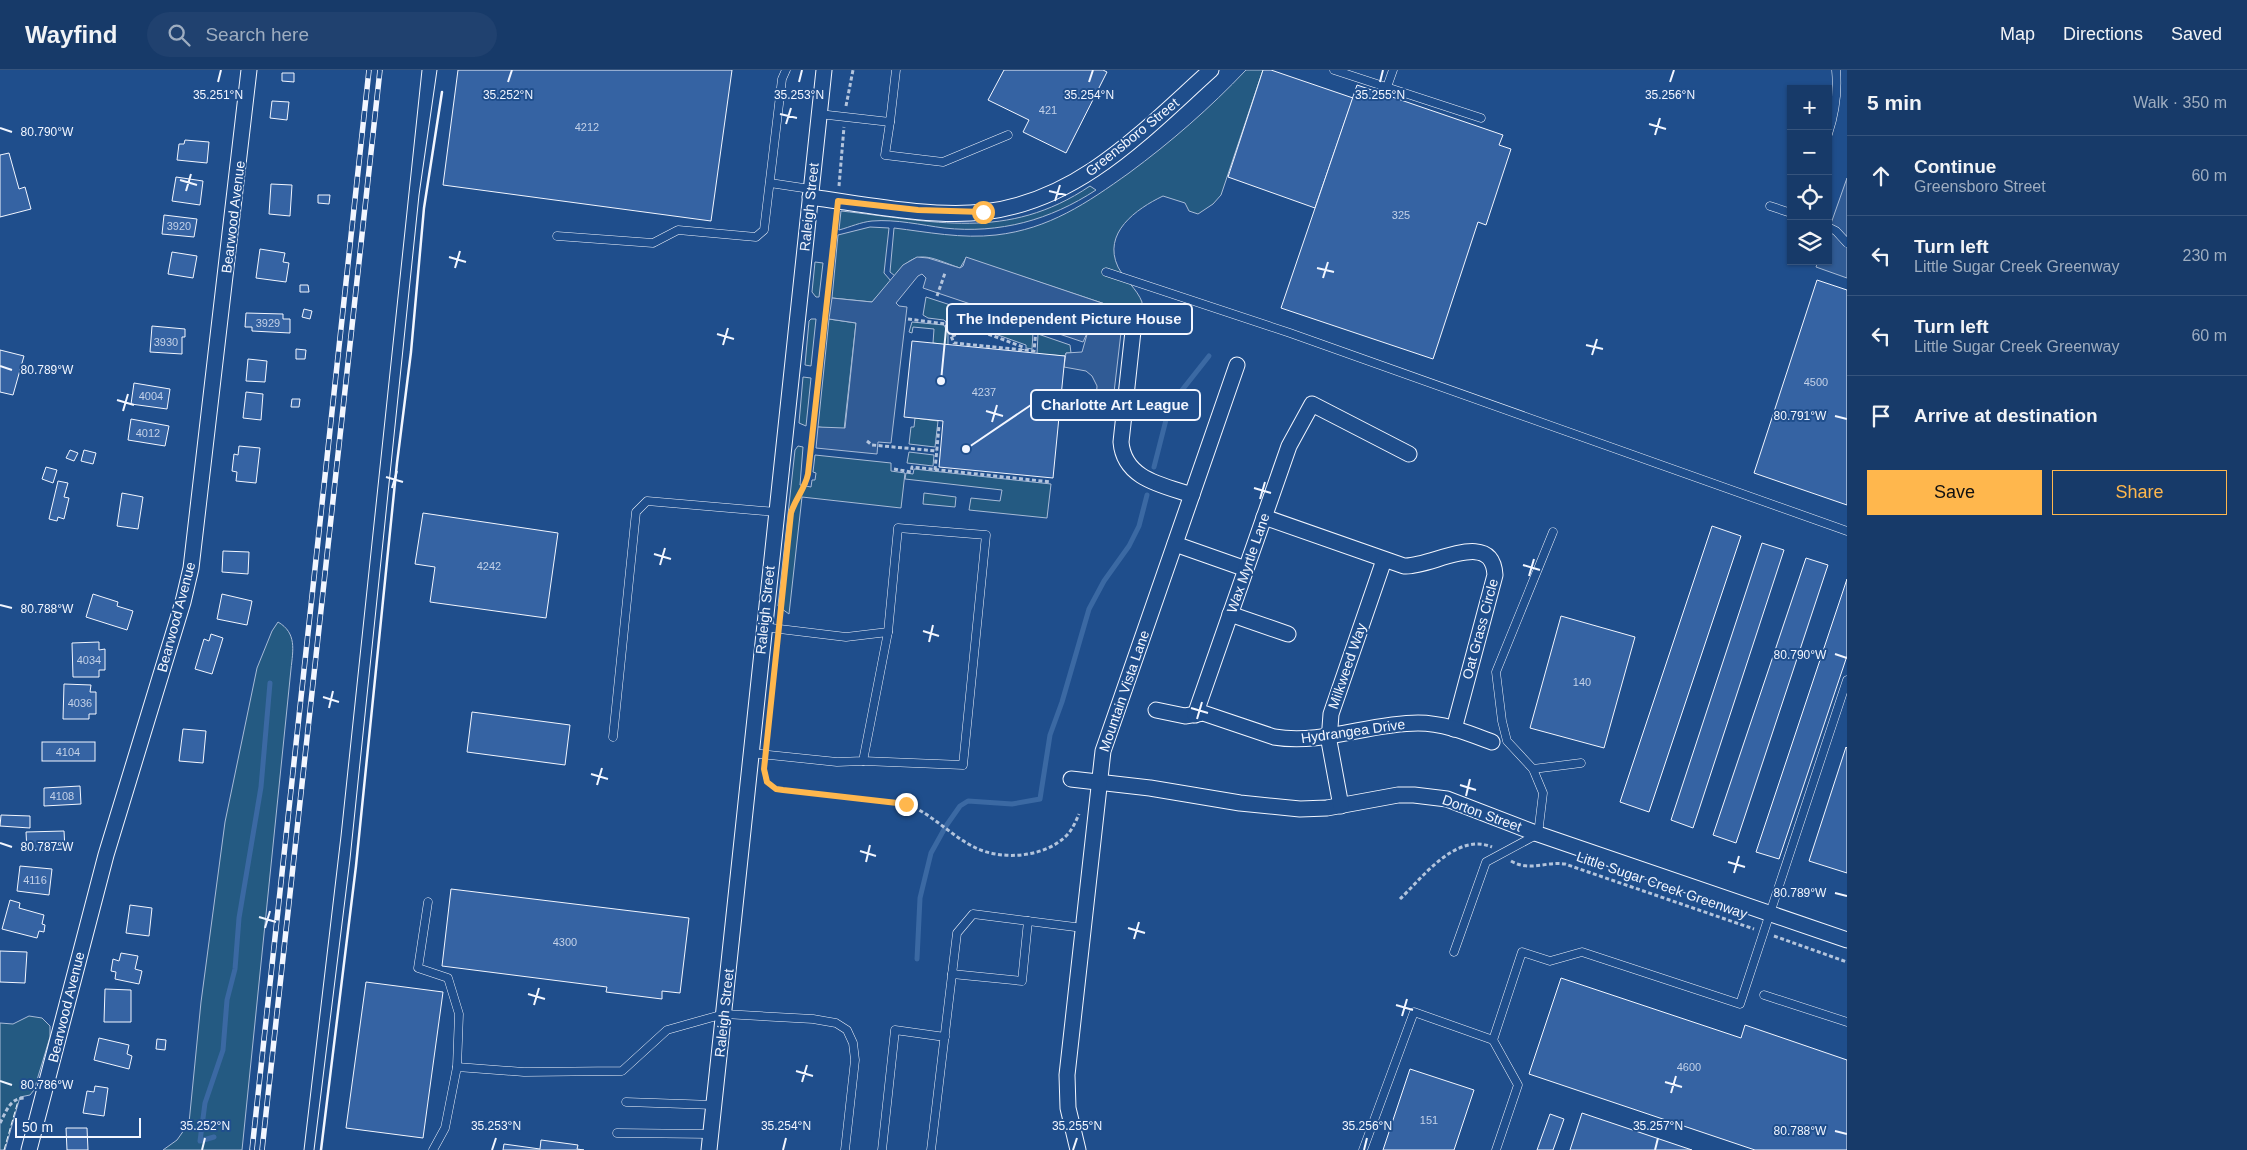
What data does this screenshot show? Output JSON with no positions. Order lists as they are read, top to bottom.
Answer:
{
  "streets": {
    "street": [
      "Greensboro Street",
      "Raleigh Street",
      "Bearwood Avenue",
      "Wax Myrtle Lane",
      "Oat Grass Circle",
      "Milkweed Way",
      "Mountain Vista Lane",
      "Hydrangea Drive",
      "Dorton Street"
    ],
    "path": ["Little Sugar Creek Greenway"]
  },
  "crossings": [
    ["Greensboro Street", "Raleigh Street"],
    ["Wax Myrtle Lane", "Oat Grass Circle"],
    ["Wax Myrtle Lane", "Hydrangea Drive"],
    ["Oat Grass Circle", "Milkweed Way"],
    ["Oat Grass Circle", "Hydrangea Drive"],
    ["Milkweed Way", "Hydrangea Drive"],
    ["Milkweed Way", "Dorton Street"],
    ["Mountain Vista Lane", "Dorton Street"]
  ],
  "places": ["The Independent Picture House", "Charlotte Art League"],
  "house_numbers": [
    "421",
    "4212",
    "325",
    "3920",
    "3929",
    "3930",
    "4500",
    "4237",
    "4004",
    "4012",
    "4242",
    "4034",
    "140",
    "4036",
    "4104",
    "4108",
    "4116",
    "4300",
    "4600",
    "151"
  ],
  "scale_bar": "50 m",
  "page": {
    "header": "Wayfind",
    "search": "Search here",
    "nav": ["Map", "Directions", "Saved"],
    "heading": ["5 min", "Walk · 350 m"],
    "map_buttons": ["+", "−"],
    "list": [
      ["Continue", "Greensboro Street", "60 m"],
      ["Turn left", "Little Sugar Creek Greenway", "230 m"],
      ["Turn left", "Little Sugar Creek Greenway", "60 m"],
      "Arrive at destination"
    ],
    "buttons": ["Save", "Share"],
    "scale": "50 m"
  },
  "coordinates": [
    "35.251°N",
    "35.252°N",
    "35.253°N",
    "35.254°N",
    "35.255°N",
    "35.256°N",
    "80.790°W",
    "80.789°W",
    "80.791°W",
    "80.788°W",
    "80.787°W",
    "80.786°W",
    "35.257°N"
  ]
}
